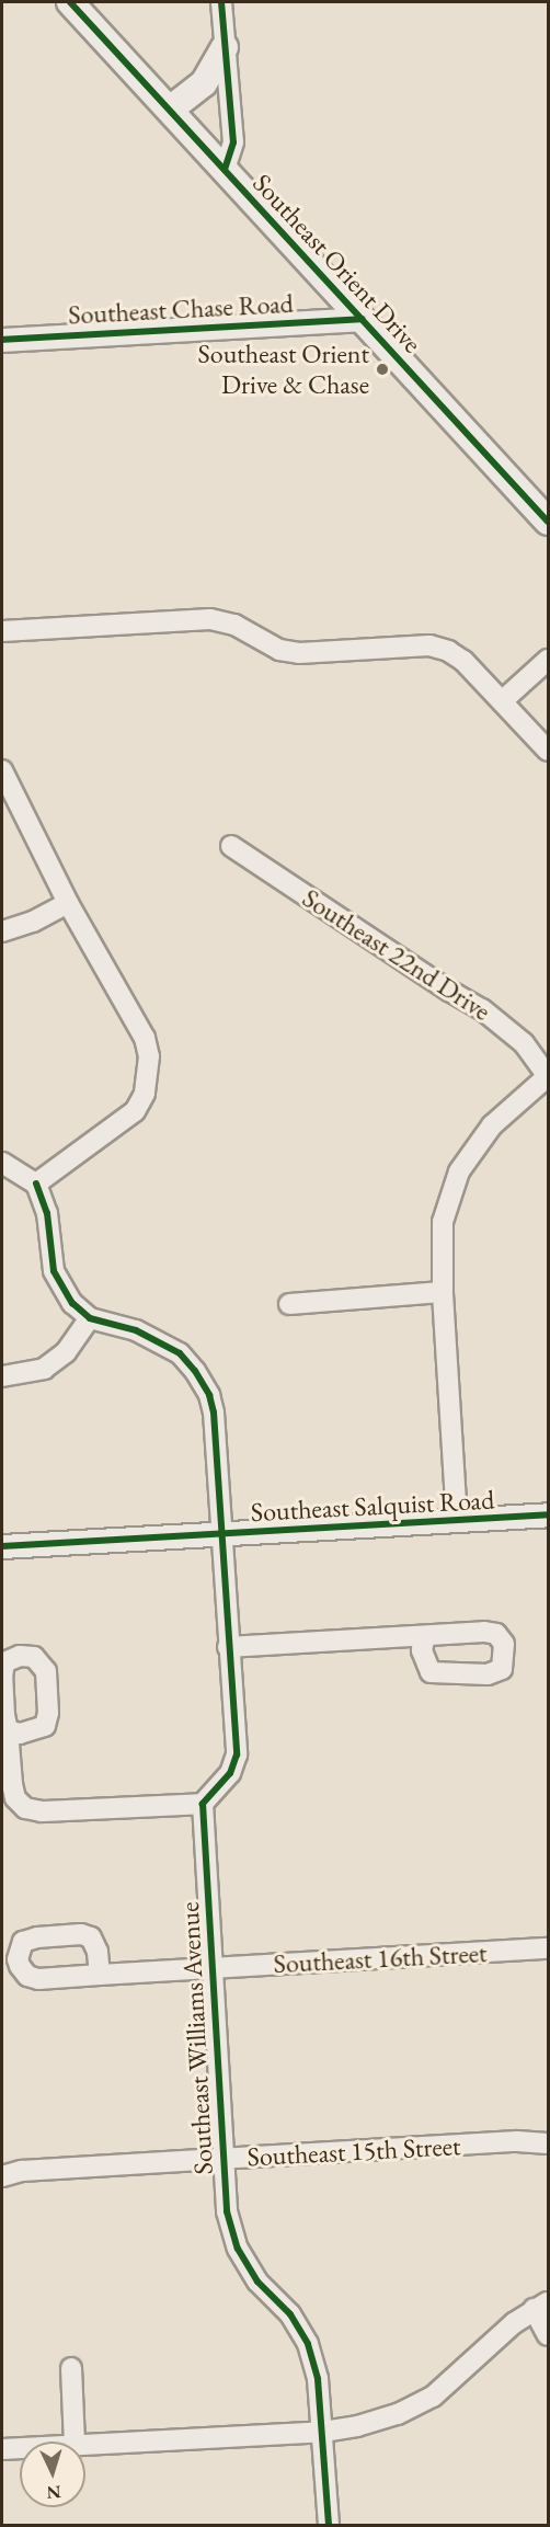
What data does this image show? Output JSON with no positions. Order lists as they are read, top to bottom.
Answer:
{
  "streets": {
    "main road": ["Southeast Orient Drive"],
    "street": [
      "Southeast Chase Road",
      "Southeast 22nd Drive",
      "Southeast Salquist Road",
      "Southeast 16th Street",
      "Southeast Williams Avenue",
      "Southeast 15th Street"
    ]
  },
  "crossings": [
    ["Southeast Orient Drive", "Southeast Chase Road"],
    ["Southeast 16th Street", "Southeast Williams Avenue"],
    ["Southeast Williams Avenue", "Southeast 15th Street"]
  ],
  "places": ["Southeast Orient Drive & Chase"],
  "north": "bottom"
}
